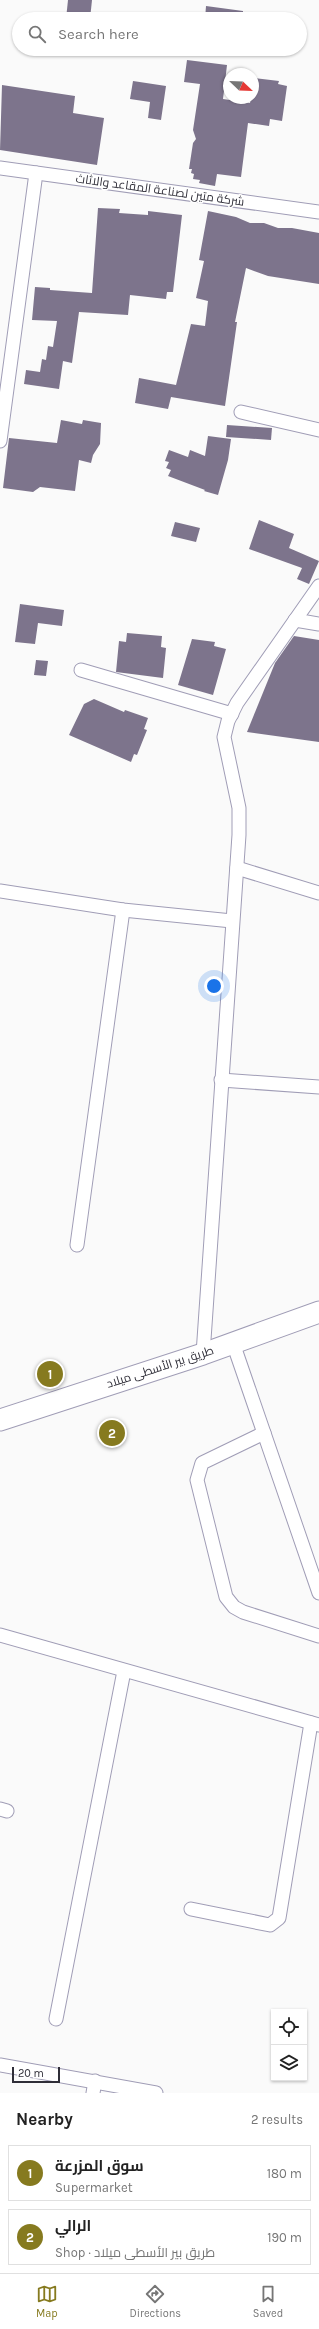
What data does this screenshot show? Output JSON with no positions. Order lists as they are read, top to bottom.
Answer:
{
  "streets": {
    "main road": ["طريق بير الأسطى ميلاد"],
    "street": ["شركة متين لصناعة المقاعد والاثاث"]
  },
  "scale_bar": "20 m",
  "north": "bottom right",
  "page": {
    "search": "Search here",
    "pins": ["1", "2"],
    "scale": "20 m",
    "heading": ["Nearby", "2 results"],
    "list": [
      {
        "mark": "1",
        "name": "سوق المزرعة",
        "note": "Supermarket",
        "value": "180 m"
      },
      {
        "mark": "2",
        "name": "الرالي",
        "note": "Shop · طريق بير الأسطى ميلاد",
        "value": "190 m"
      }
    ],
    "nav": ["Map", "Directions", "Saved"]
  }
}
